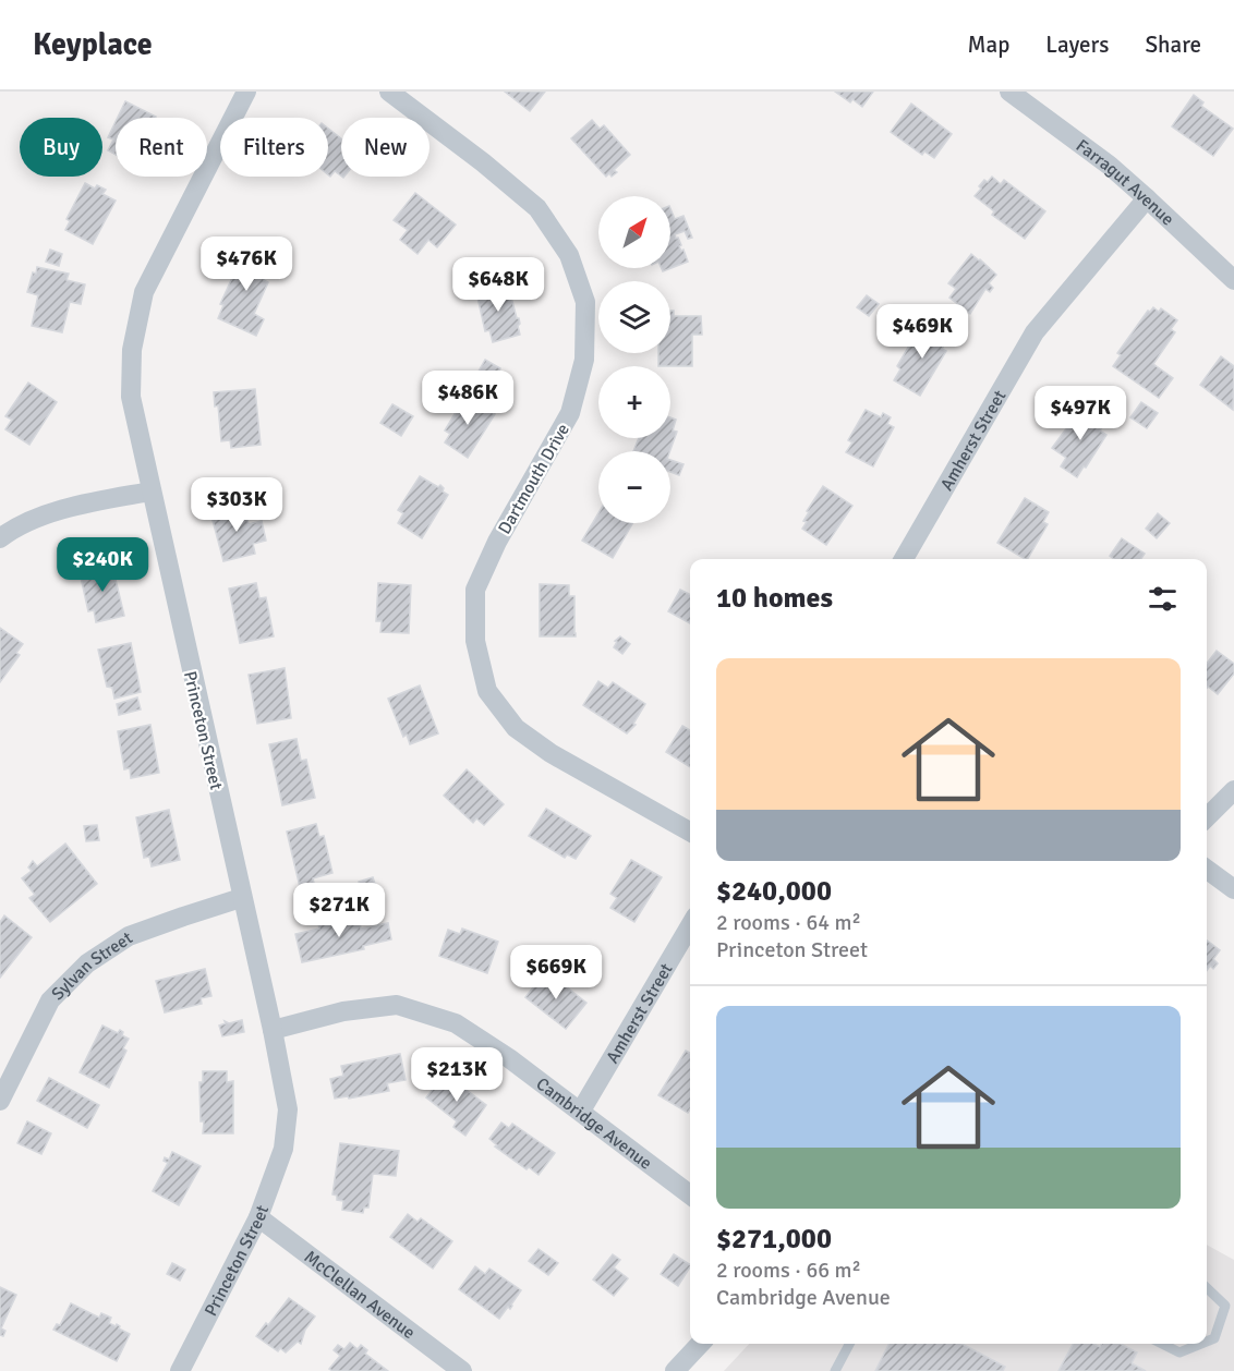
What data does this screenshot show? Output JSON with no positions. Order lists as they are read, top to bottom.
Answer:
{
  "streets": {
    "street": [
      "Farragut Avenue",
      "Amherst Street",
      "Dartmouth Drive",
      "Princeton Street",
      "Sylvan Street",
      "Cambridge Avenue",
      "McClellan Avenue"
    ]
  },
  "crossings": [
    ["Farragut Avenue", "Amherst Street"],
    ["Amherst Street", "Cambridge Avenue"],
    ["Princeton Street", "Sylvan Street"],
    ["Princeton Street", "Cambridge Avenue"],
    ["Princeton Street", "McClellan Avenue"]
  ],
  "north": "top right",
  "page": {
    "header": "Keyplace",
    "nav": ["Map", "Layers", "Share"],
    "chip": [
      "Buy",
      "Rent",
      "Filters",
      "New"
    ],
    "map_buttons": ["+", "−"],
    "price": [
      "$476K",
      "$648K",
      "$469K",
      "$486K",
      "$497K",
      "$303K",
      "$240K",
      "$271K",
      "$669K",
      "$213K"
    ],
    "heading": "10 homes",
    "list": [
      {
        "name": "$240,000",
        "note": "2 rooms · 64 m² · Princeton Street"
      },
      {
        "name": "$271,000",
        "note": "2 rooms · 66 m² · Cambridge Avenue"
      }
    ]
  }
}
